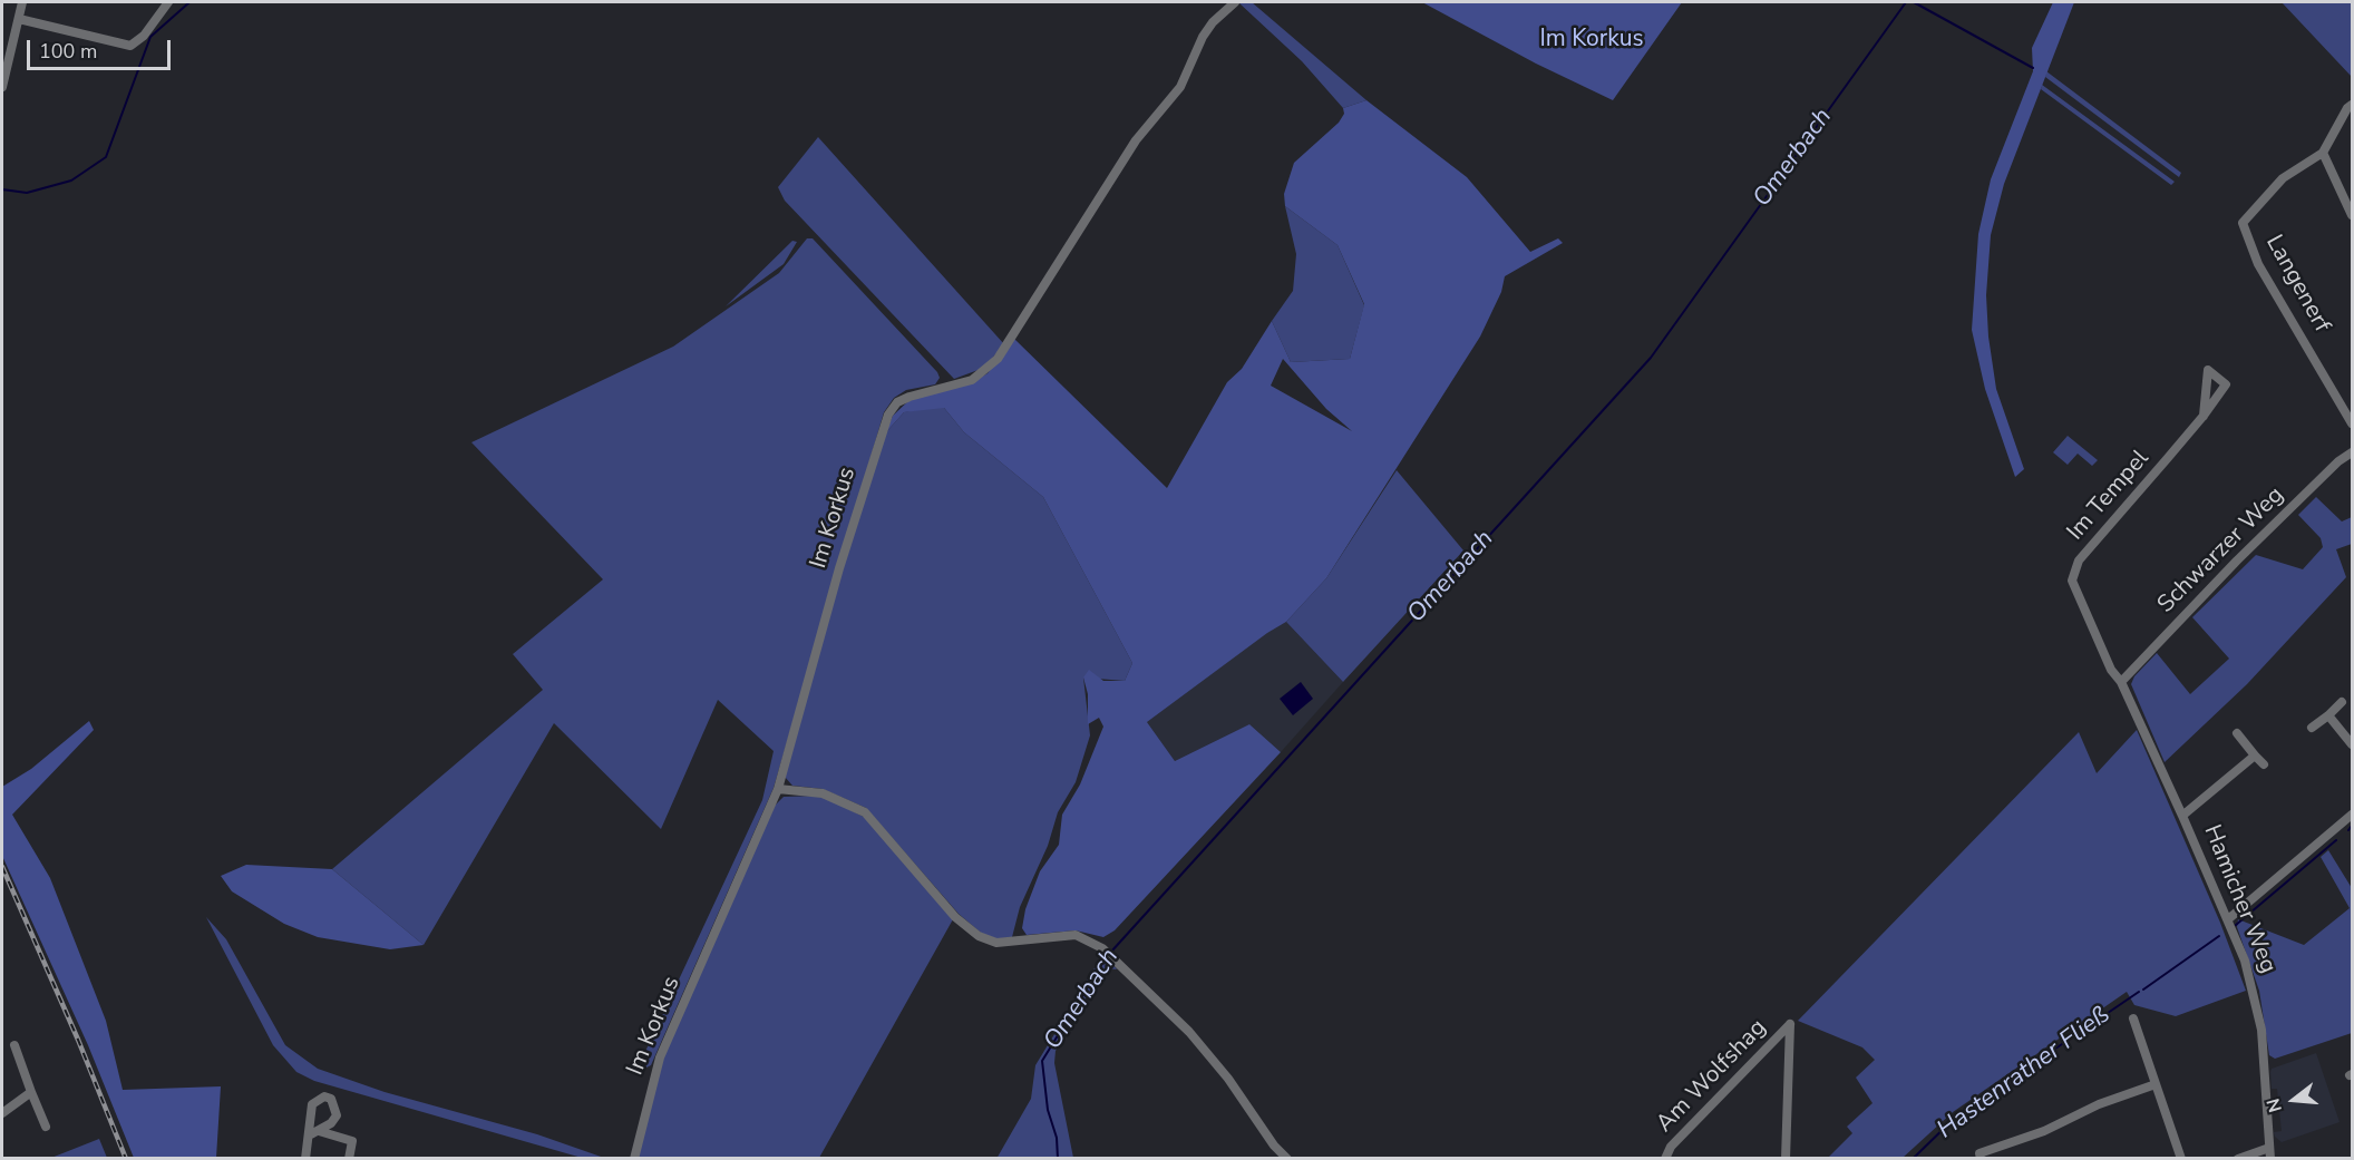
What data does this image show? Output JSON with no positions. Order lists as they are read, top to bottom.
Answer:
{
  "streets": {
    "street": [
      "Langenerf",
      "Im Tempel",
      "Im Korkus",
      "Schwarzer Weg",
      "Hamicher Weg",
      "Am Wolfshag"
    ]
  },
  "crossings": [
    ["Im Tempel", "Schwarzer Weg"],
    ["Im Tempel", "Hamicher Weg"],
    ["Schwarzer Weg", "Hamicher Weg"]
  ],
  "water": ["Omerbach", "Hastenrather Fließ"],
  "parks": ["Im Korkus"],
  "scale_bar": "100 m",
  "north": "left"
}
